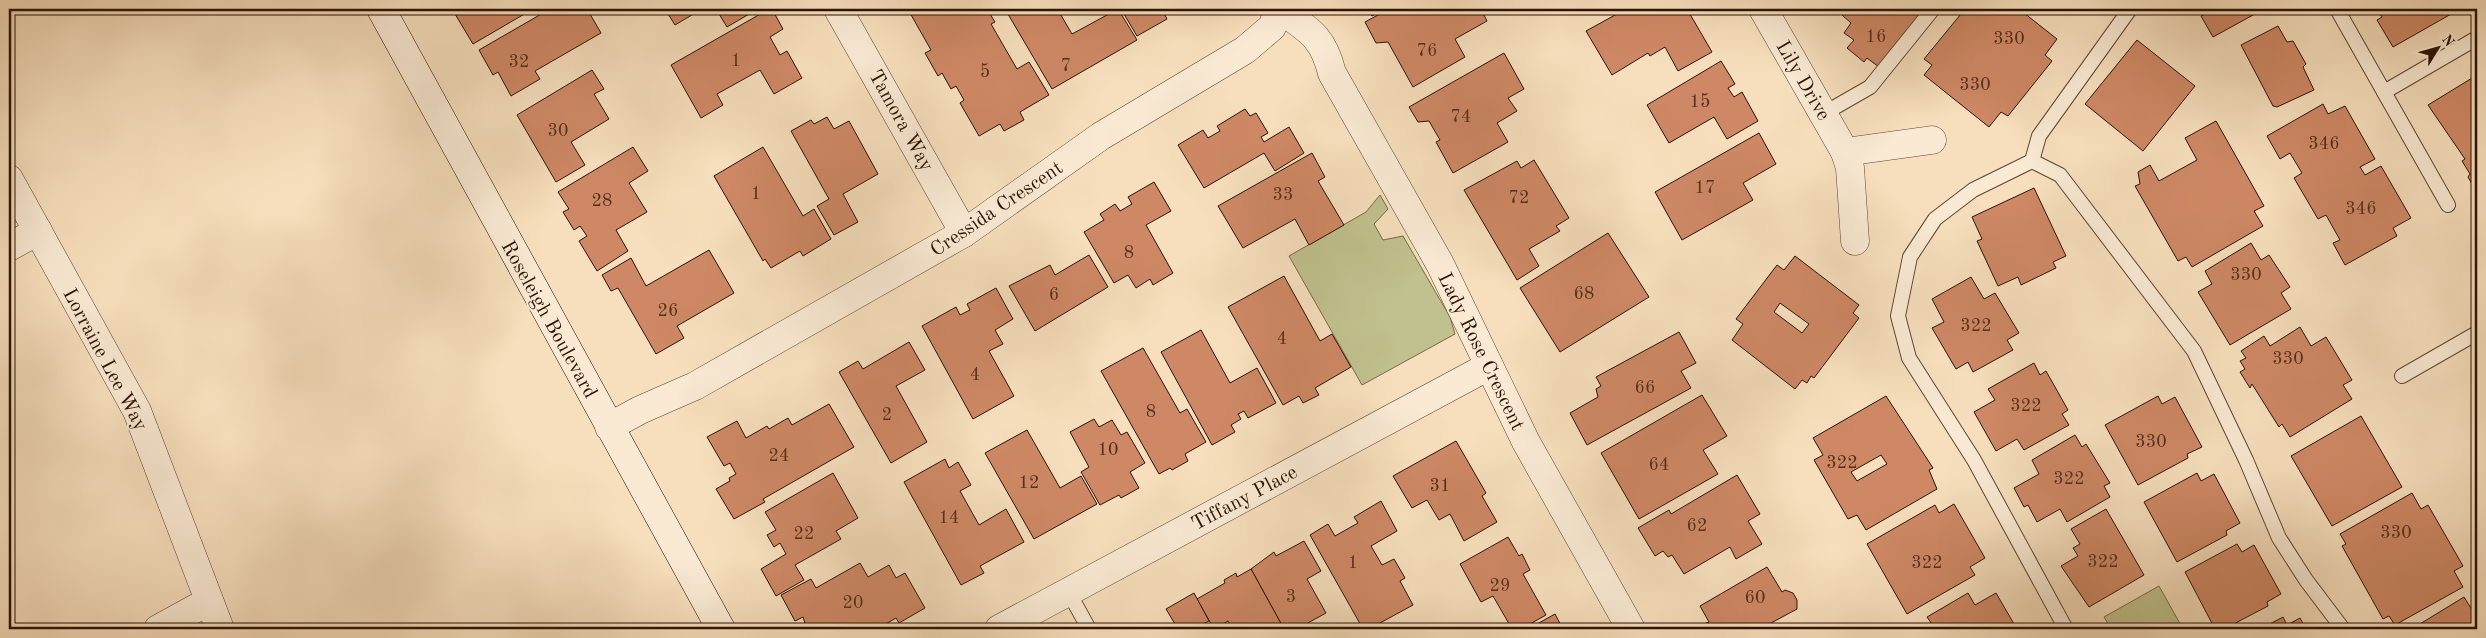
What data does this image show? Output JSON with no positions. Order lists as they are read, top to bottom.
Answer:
{
  "streets": {
    "street": [
      "Lily Drive",
      "Tamora Way",
      "Cressida Crescent",
      "Roseleigh Boulevard",
      "Lady Rose Crescent",
      "Lorraine Lee Way",
      "Tiffany Place"
    ]
  },
  "crossings": [
    ["Tamora Way", "Cressida Crescent"],
    ["Cressida Crescent", "Roseleigh Boulevard"],
    ["Cressida Crescent", "Lady Rose Crescent"],
    ["Lady Rose Crescent", "Tiffany Place"]
  ],
  "house_numbers": [
    "16",
    "330",
    "76",
    "1",
    "32",
    "7",
    "5",
    "330",
    "15",
    "74",
    "30",
    "346",
    "17",
    "1",
    "33",
    "72",
    "28",
    "346",
    "8",
    "330",
    "68",
    "6",
    "26",
    "322",
    "4",
    "330",
    "4",
    "66",
    "322",
    "8",
    "2",
    "330",
    "10",
    "24",
    "322",
    "64",
    "322",
    "12",
    "31",
    "14",
    "62",
    "330",
    "22",
    "322",
    "1",
    "322",
    "29",
    "3",
    "60",
    "20"
  ],
  "north": "top right"
}
